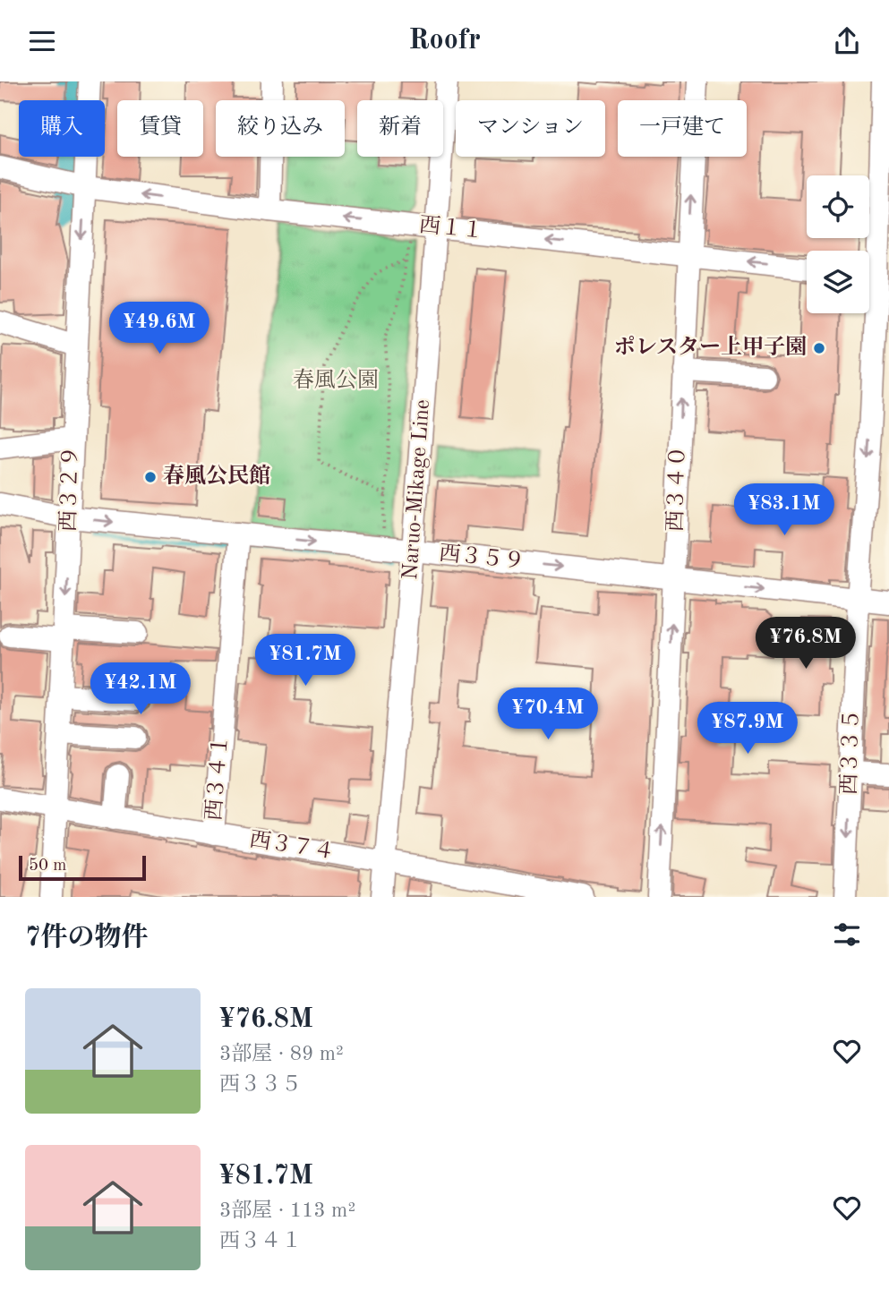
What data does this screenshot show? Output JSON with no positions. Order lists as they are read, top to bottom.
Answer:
{
  "streets": {
    "street": [
      "西１１",
      "西３２９",
      "西３４０",
      "Naruo-Mikage Line",
      "西３５９",
      "西３３５",
      "西３４１",
      "西３７４"
    ]
  },
  "crossings": [
    ["西１１", "西３２９"],
    ["西１１", "西３４０"],
    ["西１１", "Naruo-Mikage Line"],
    ["西３２９", "西３５９"],
    ["西３２９", "西３７４"],
    ["西３４０", "西３５９"],
    ["Naruo-Mikage Line", "西３５９"],
    ["Naruo-Mikage Line", "西３７４"],
    ["西３５９", "西３３５"],
    ["西３５９", "西３４１"],
    ["西３４１", "西３７４"]
  ],
  "one_way": [
    "西１１",
    "西３４０",
    "西３５９",
    "西３３５"
  ],
  "parks": ["春風公園"],
  "places": ["ポレスター上甲子園", "春風公民館"],
  "scale_bar": "50 m",
  "page": {
    "header": "Roofr",
    "chip": [
      "購入",
      "賃貸",
      "絞り込み",
      "新着",
      "マンション",
      "一戸建て"
    ],
    "price": [
      "¥49.6M",
      "¥83.1M",
      "¥76.8M",
      "¥81.7M",
      "¥42.1M",
      "¥70.4M",
      "¥87.9M"
    ],
    "scale": "50 m",
    "heading": "7件の物件",
    "list": [
      {
        "name": "¥76.8M",
        "note": "3部屋 · 89 m² · 西３３５"
      },
      {
        "name": "¥81.7M",
        "note": "3部屋 · 113 m² · 西３４１"
      }
    ]
  }
}
